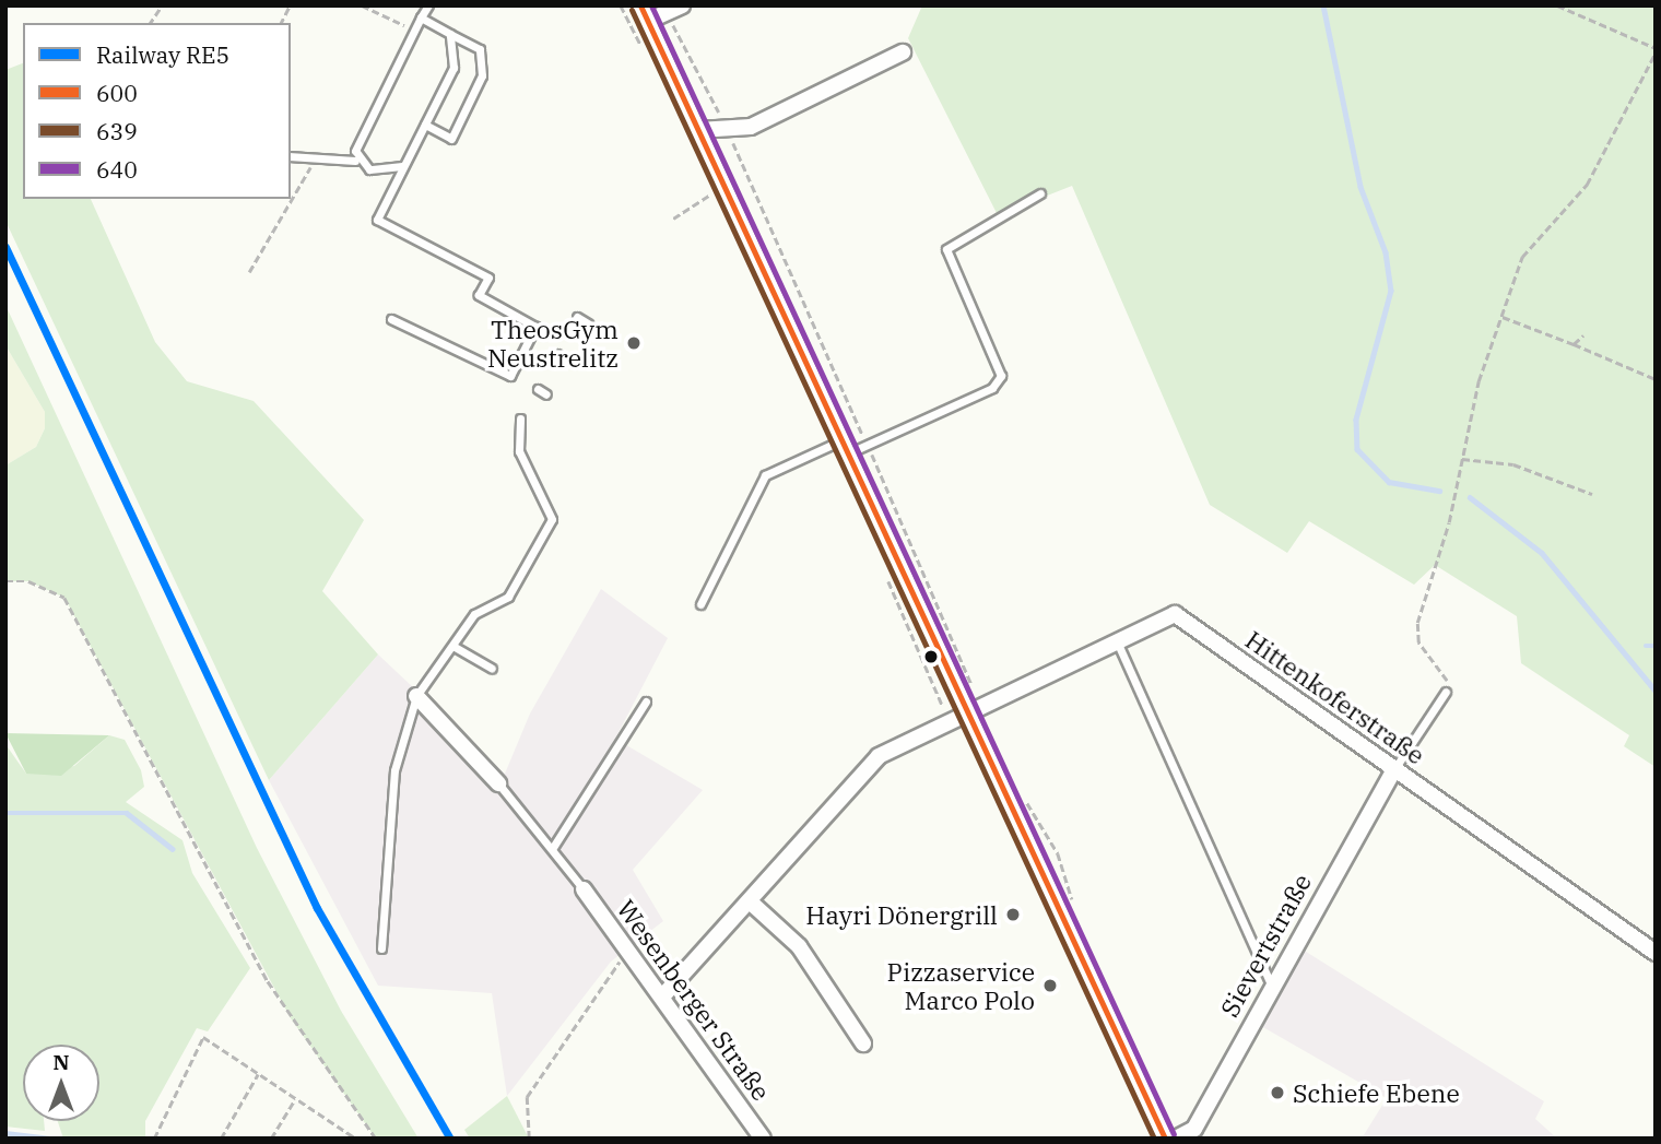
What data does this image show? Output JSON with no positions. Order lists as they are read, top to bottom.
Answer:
{
  "streets": {
    "street": ["Hittenkoferstraße", "Sievertstraße", "Wesenberger Straße"]
  },
  "crossings": [
    ["Hittenkoferstraße", "Sievertstraße"],
    ["Hittenkoferstraße", "Wesenberger Straße"]
  ],
  "places": [
    "TheosGym Neustrelitz",
    "Hayri Dönergrill",
    "Pizzaservice Marco Polo",
    "Schiefe Ebene"
  ],
  "lines": [
    "transit line 600",
    "transit line 640",
    "transit line 639",
    "rail line RE5"
  ],
  "legend": [
    "Railway RE5",
    "600",
    "639",
    "640"
  ],
  "north": "top"
}
